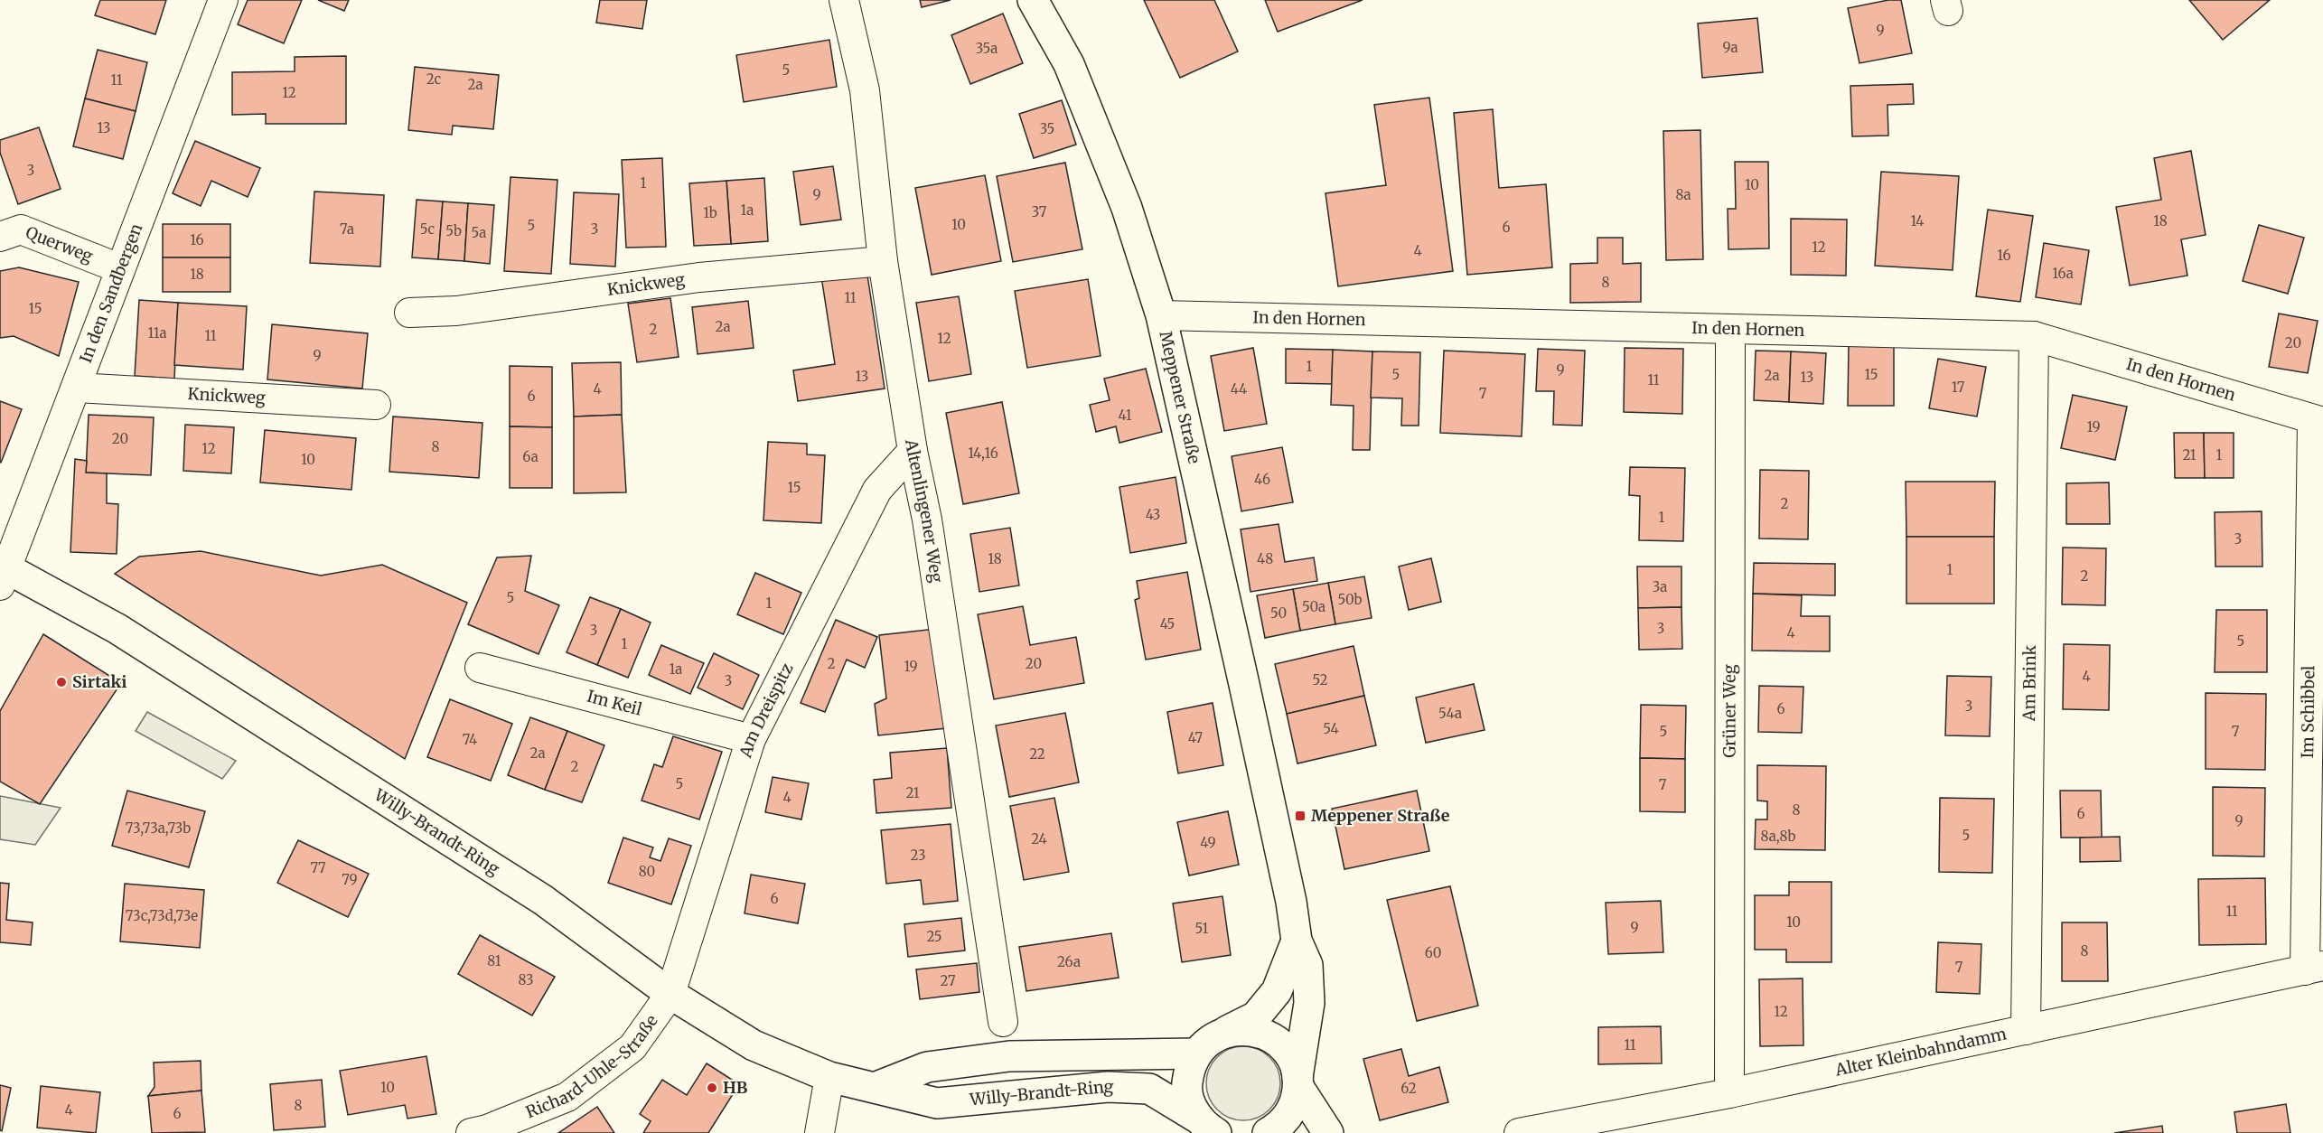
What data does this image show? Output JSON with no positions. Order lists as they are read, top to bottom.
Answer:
{
  "streets": {
    "main road": ["Meppener Straße", "Willy-Brandt-Ring"],
    "street": [
      "Querweg",
      "Knickweg",
      "In den Sandbergen",
      "In den Hornen",
      "Altenlingener Weg",
      "Am Brink",
      "Im Keil",
      "Am Dreispitz",
      "Grüner Weg",
      "Im Schibbel",
      "Alter Kleinbahndamm",
      "Richard-Uhle-Straße"
    ]
  },
  "crossings": [
    ["Querweg", "In den Sandbergen"],
    ["Knickweg", "In den Sandbergen"],
    ["Knickweg", "Altenlingener Weg"],
    ["In den Sandbergen", "Willy-Brandt-Ring"],
    ["In den Hornen", "Meppener Straße"],
    ["In den Hornen", "Am Brink"],
    ["In den Hornen", "Grüner Weg"],
    ["In den Hornen", "Im Schibbel"],
    ["Meppener Straße", "Willy-Brandt-Ring"],
    ["Altenlingener Weg", "Am Dreispitz"],
    ["Am Brink", "Alter Kleinbahndamm"],
    ["Im Keil", "Am Dreispitz"],
    ["Am Dreispitz", "Willy-Brandt-Ring"],
    ["Am Dreispitz", "Richard-Uhle-Straße"],
    ["Grüner Weg", "Alter Kleinbahndamm"],
    ["Im Schibbel", "Alter Kleinbahndamm"],
    ["Willy-Brandt-Ring", "Richard-Uhle-Straße"]
  ],
  "places": {
    "other": ["Sirtaki", "HB"],
    "transit": ["Meppener Straße"]
  },
  "house_numbers": [
    "9",
    "9a",
    "35a",
    "5",
    "2c",
    "11",
    "2a",
    "12",
    "13",
    "35",
    "3",
    "1",
    "10",
    "9",
    "8a",
    "1a",
    "37",
    "1b",
    "14",
    "18",
    "10",
    "5",
    "6",
    "7a",
    "5c",
    "3",
    "5b",
    "5a",
    "16",
    "12",
    "4",
    "16",
    "16a",
    "18",
    "8",
    "11",
    "15",
    "2a",
    "2",
    "11a",
    "11",
    "12",
    "20",
    "9",
    "1",
    "9",
    "5",
    "15",
    "2a",
    "13",
    "13",
    "11",
    "17",
    "4",
    "44",
    "7",
    "6",
    "41",
    "19",
    "20",
    "8",
    "12",
    "14,16",
    "21",
    "1",
    "6a",
    "10",
    "46",
    "15",
    "2",
    "43",
    "1",
    "3",
    "18",
    "48",
    "1",
    "2",
    "3a",
    "5",
    "50b",
    "1",
    "50a",
    "50",
    "45",
    "3",
    "3",
    "4",
    "5",
    "1",
    "2",
    "20",
    "19",
    "1a",
    "4",
    "52",
    "3",
    "3",
    "6",
    "54a",
    "54",
    "5",
    "7",
    "47",
    "74",
    "2a",
    "22",
    "2",
    "5",
    "7",
    "21",
    "4",
    "8",
    "6",
    "9",
    "73,73a,73b",
    "5",
    "8a,8b",
    "24",
    "49",
    "23",
    "77",
    "80",
    "79",
    "6",
    "11",
    "73c,73d,73e",
    "10",
    "9",
    "51",
    "25",
    "8",
    "60",
    "81",
    "26a",
    "7",
    "83",
    "27",
    "12",
    "11",
    "10",
    "62",
    "8",
    "4",
    "6"
  ]
}
